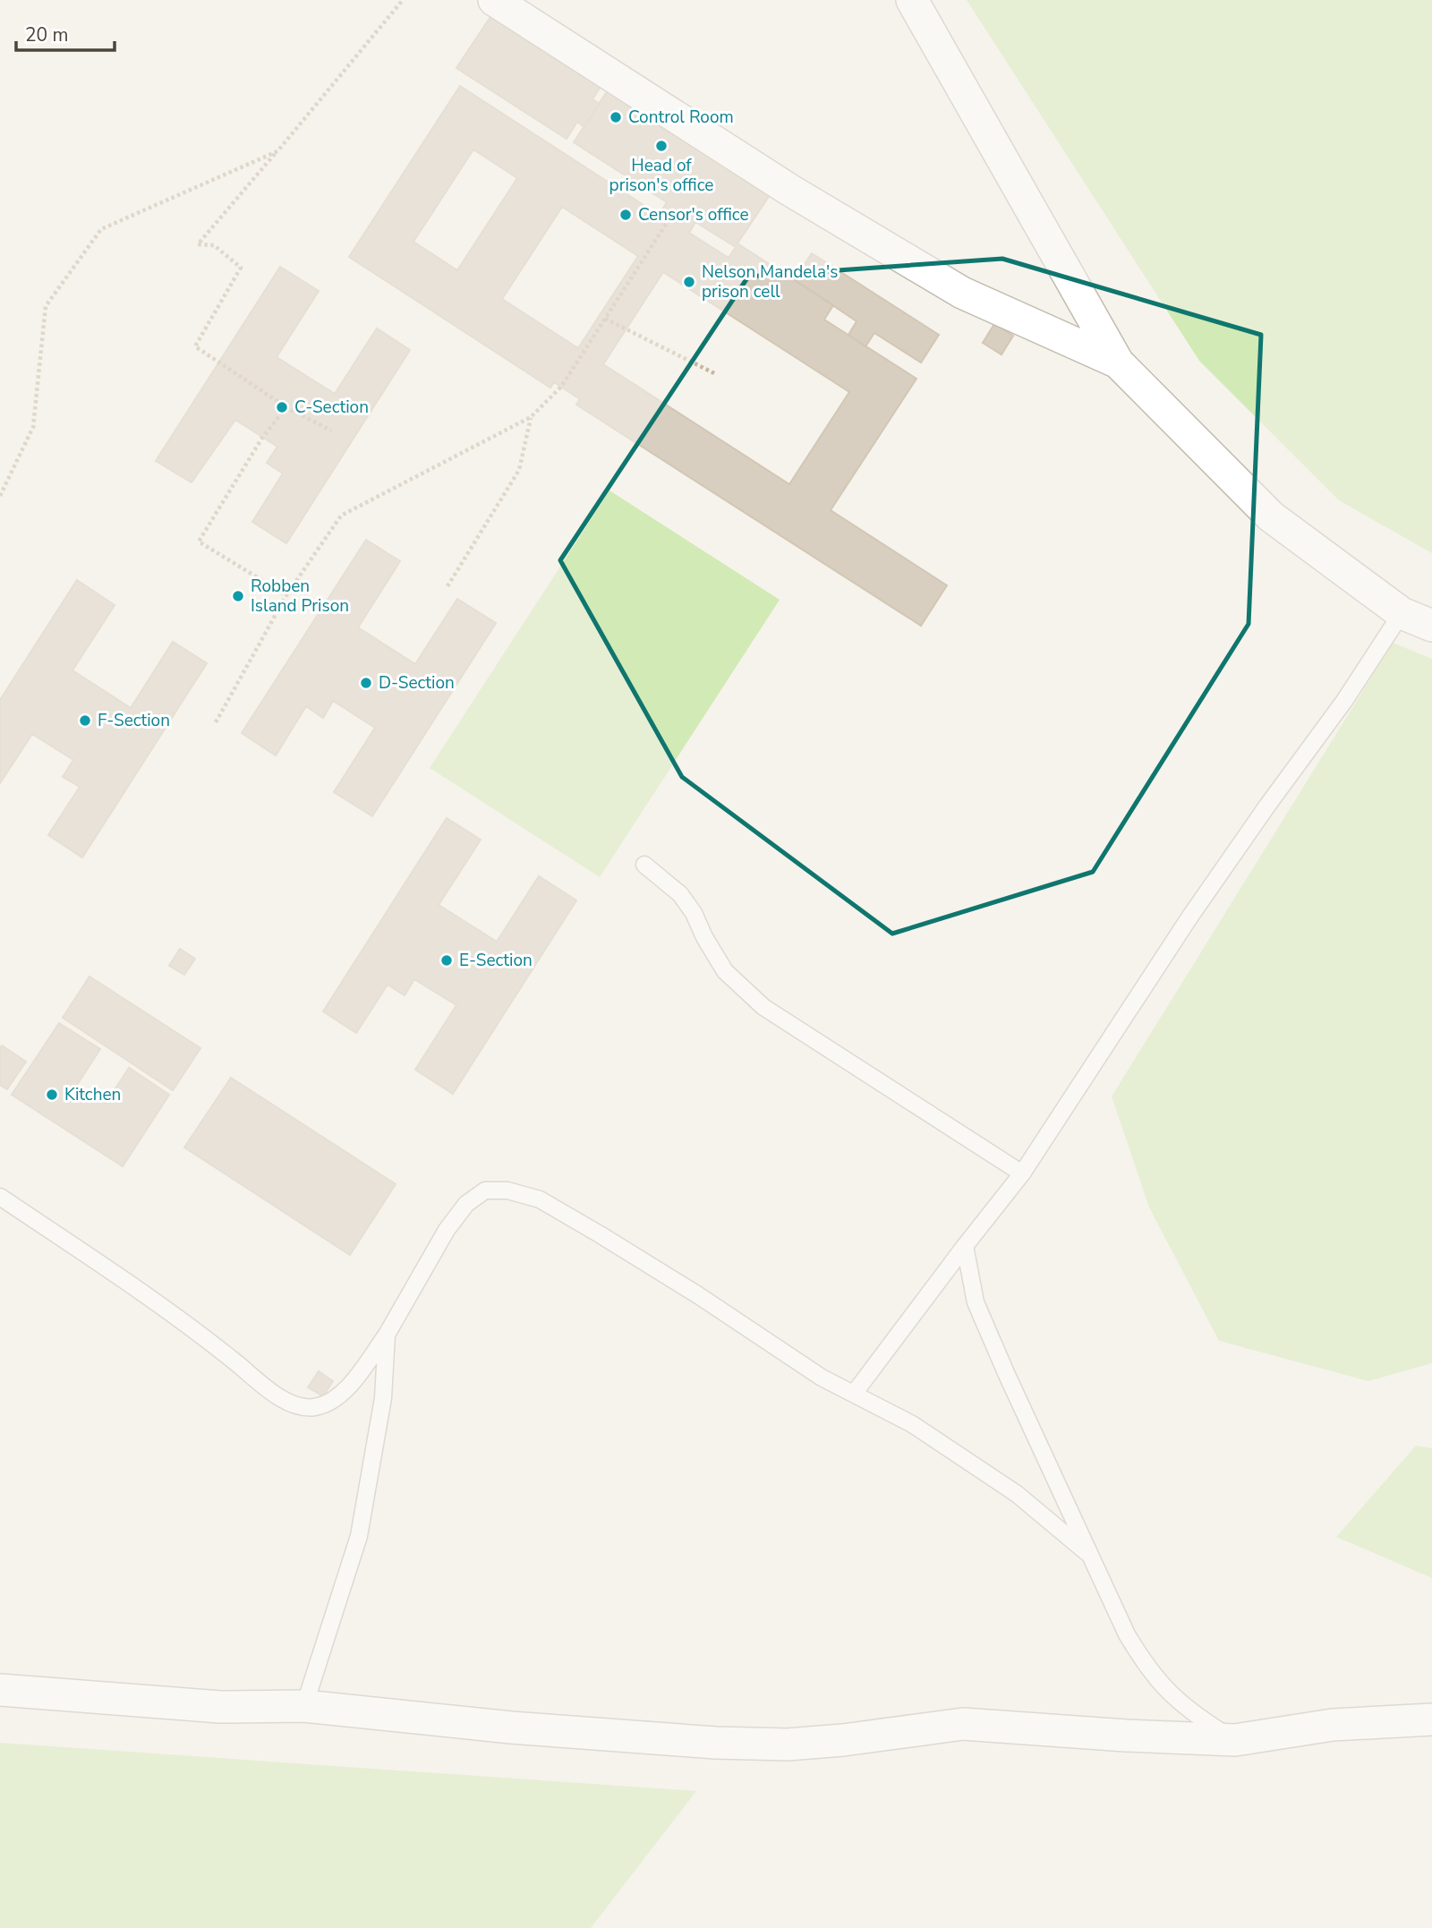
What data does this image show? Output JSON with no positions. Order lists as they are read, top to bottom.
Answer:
{
  "places": [
    "Control Room",
    "Head of prison's office",
    "Censor's office",
    "Nelson Mandela's prison cell",
    "C-Section",
    "Robben Island Prison",
    "D-Section",
    "F-Section",
    "E-Section",
    "Kitchen"
  ],
  "scale_bar": "20 m"
}
